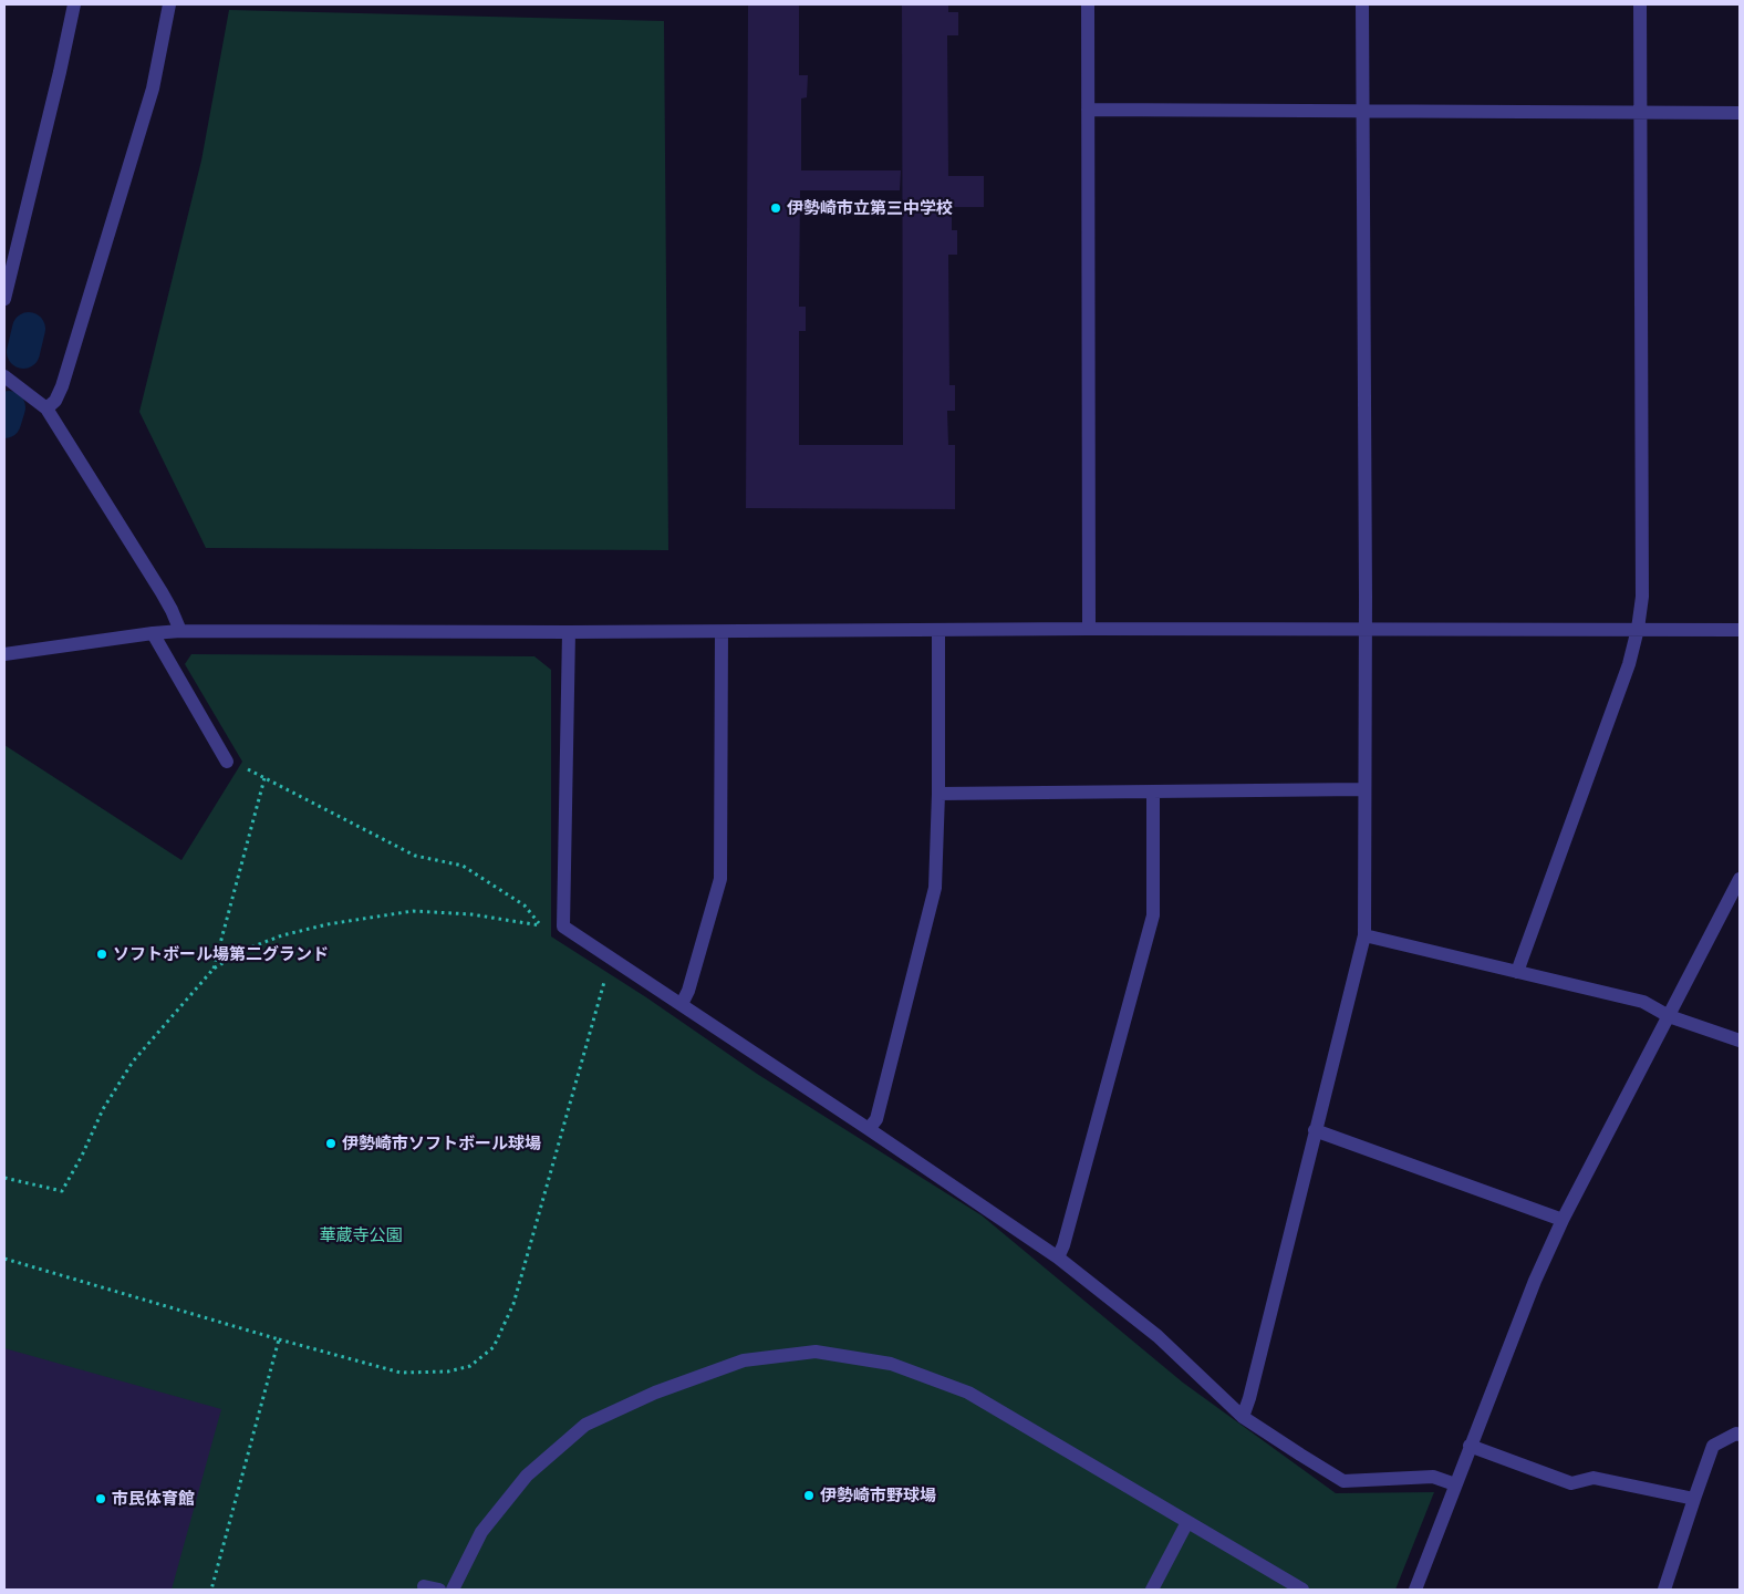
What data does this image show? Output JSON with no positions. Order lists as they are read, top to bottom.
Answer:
{
  "parks": ["華蔵寺公園"],
  "places": [
    "伊勢崎市立第三中学校",
    "ソフトボール場第二グランド",
    "伊勢崎市ソフトボール球場",
    "伊勢崎市野球場",
    "市民体育館"
  ]
}
